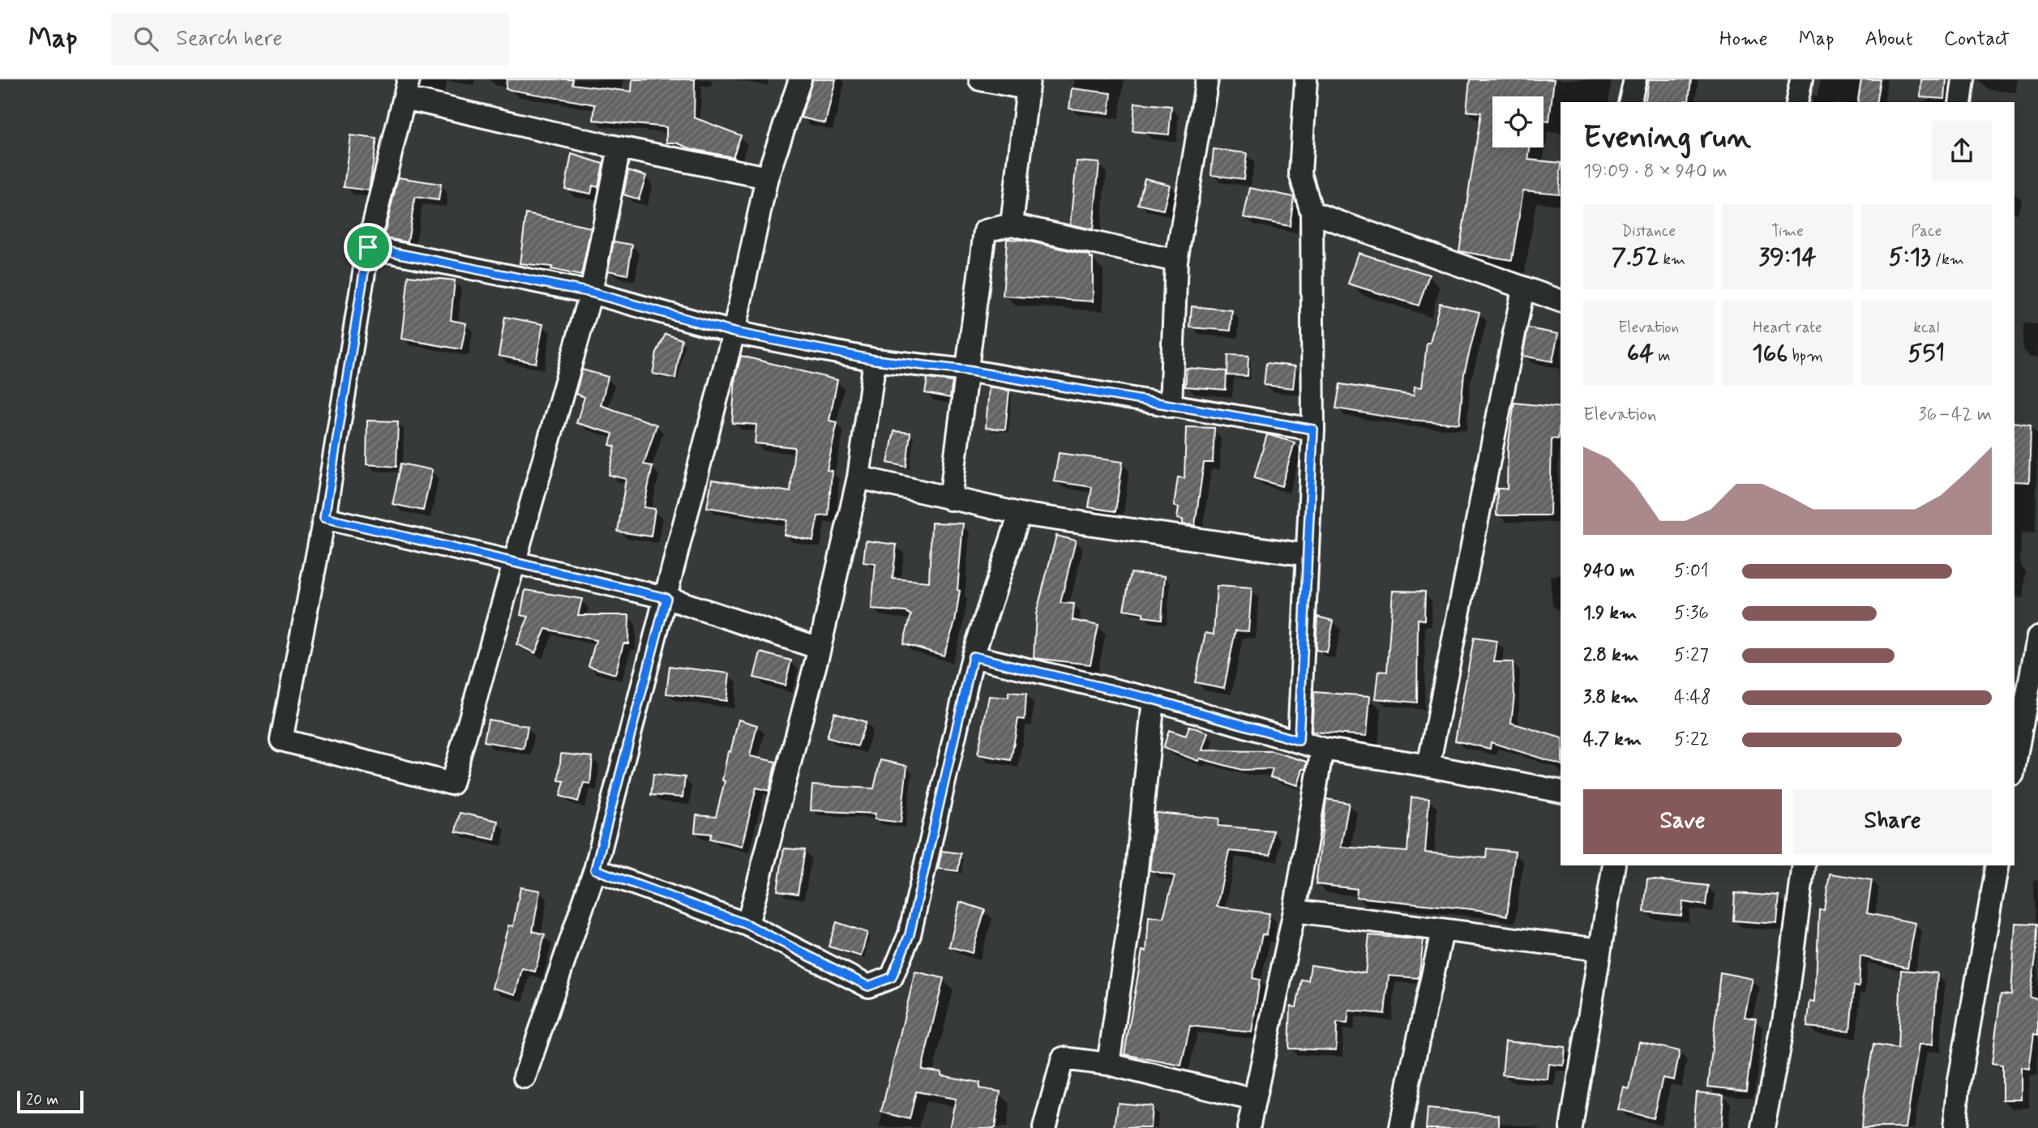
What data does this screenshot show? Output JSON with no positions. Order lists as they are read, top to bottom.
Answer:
{
  "scale_bar": "20 m",
  "page": {
    "header": "Map",
    "search": "Search here",
    "nav": [
      "Home",
      "Map",
      "About",
      "Contact"
    ],
    "heading": ["Evening run", "19:09 · 8 × 940 m"],
    "stats": [
      ["Distance", "7.52 km"],
      ["Time", "39:14"],
      ["Pace", "5:13 /km"],
      ["Elevation", "64 m"],
      ["Heart rate", "166 bpm"],
      ["kcal", "551"]
    ],
    "chart": ["Elevation", "36–42 m"],
    "list": [
      {
        "name": "940 m",
        "note": "5:01"
      },
      {
        "name": "1.9 km",
        "note": "5:36"
      },
      {
        "name": "2.8 km",
        "note": "5:27"
      },
      {
        "name": "3.8 km",
        "note": "4:48"
      },
      {
        "name": "4.7 km",
        "note": "5:22"
      }
    ],
    "buttons": ["Save", "Share"],
    "scale": "20 m"
  }
}
